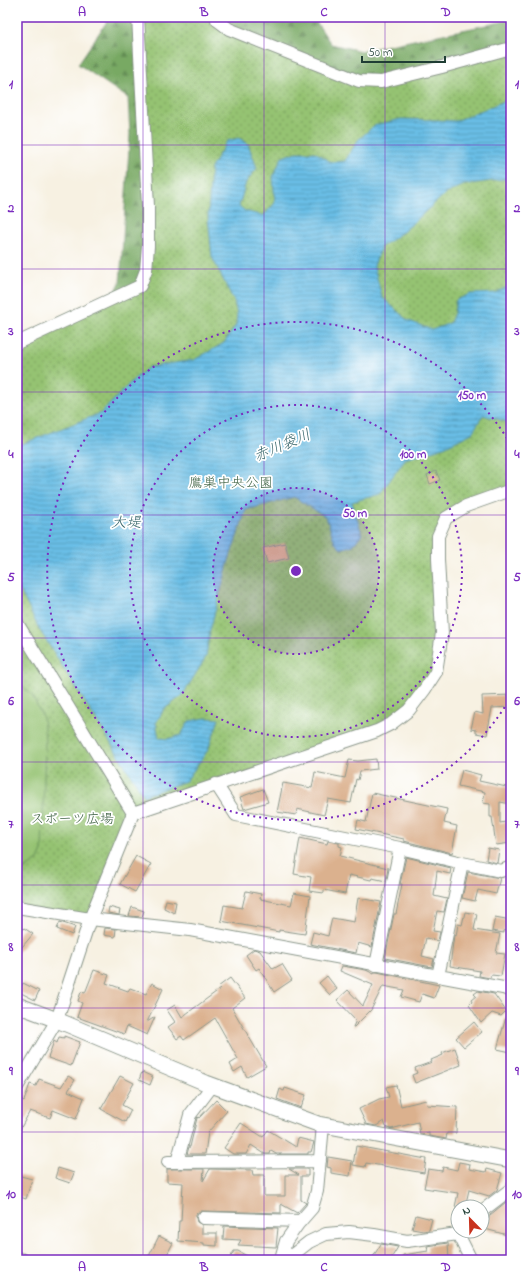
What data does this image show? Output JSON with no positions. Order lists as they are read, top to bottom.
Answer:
{
  "water": ["赤川袋川", "大堤"],
  "parks": ["鷹巣中央公園", "スポーツ広場"],
  "scale_bar": "50 m",
  "north": "top left",
  "grid": {
    "columns": [
      "A",
      "B",
      "C",
      "D"
    ],
    "rows": [
      "1",
      "2",
      "3",
      "4",
      "5",
      "6",
      "7",
      "8",
      "9",
      "10"
    ]
  },
  "rings": ["150 m", "100 m", "50 m"]
}
